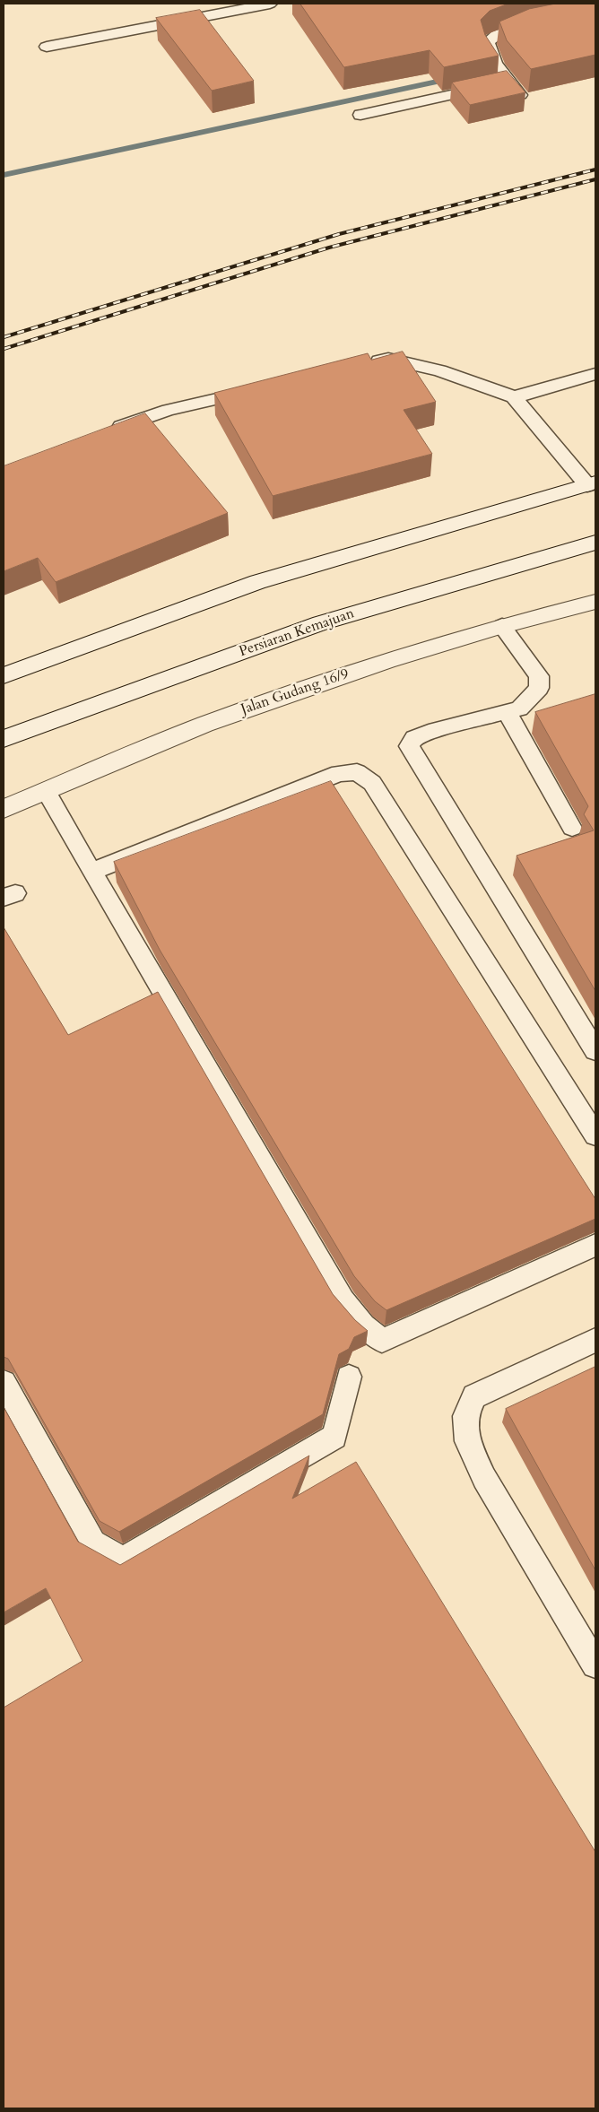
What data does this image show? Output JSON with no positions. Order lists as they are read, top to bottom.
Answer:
{
  "streets": {
    "main road": ["Persiaran Kemajuan", "Jalan Gudang 16/9"]
  }
}
